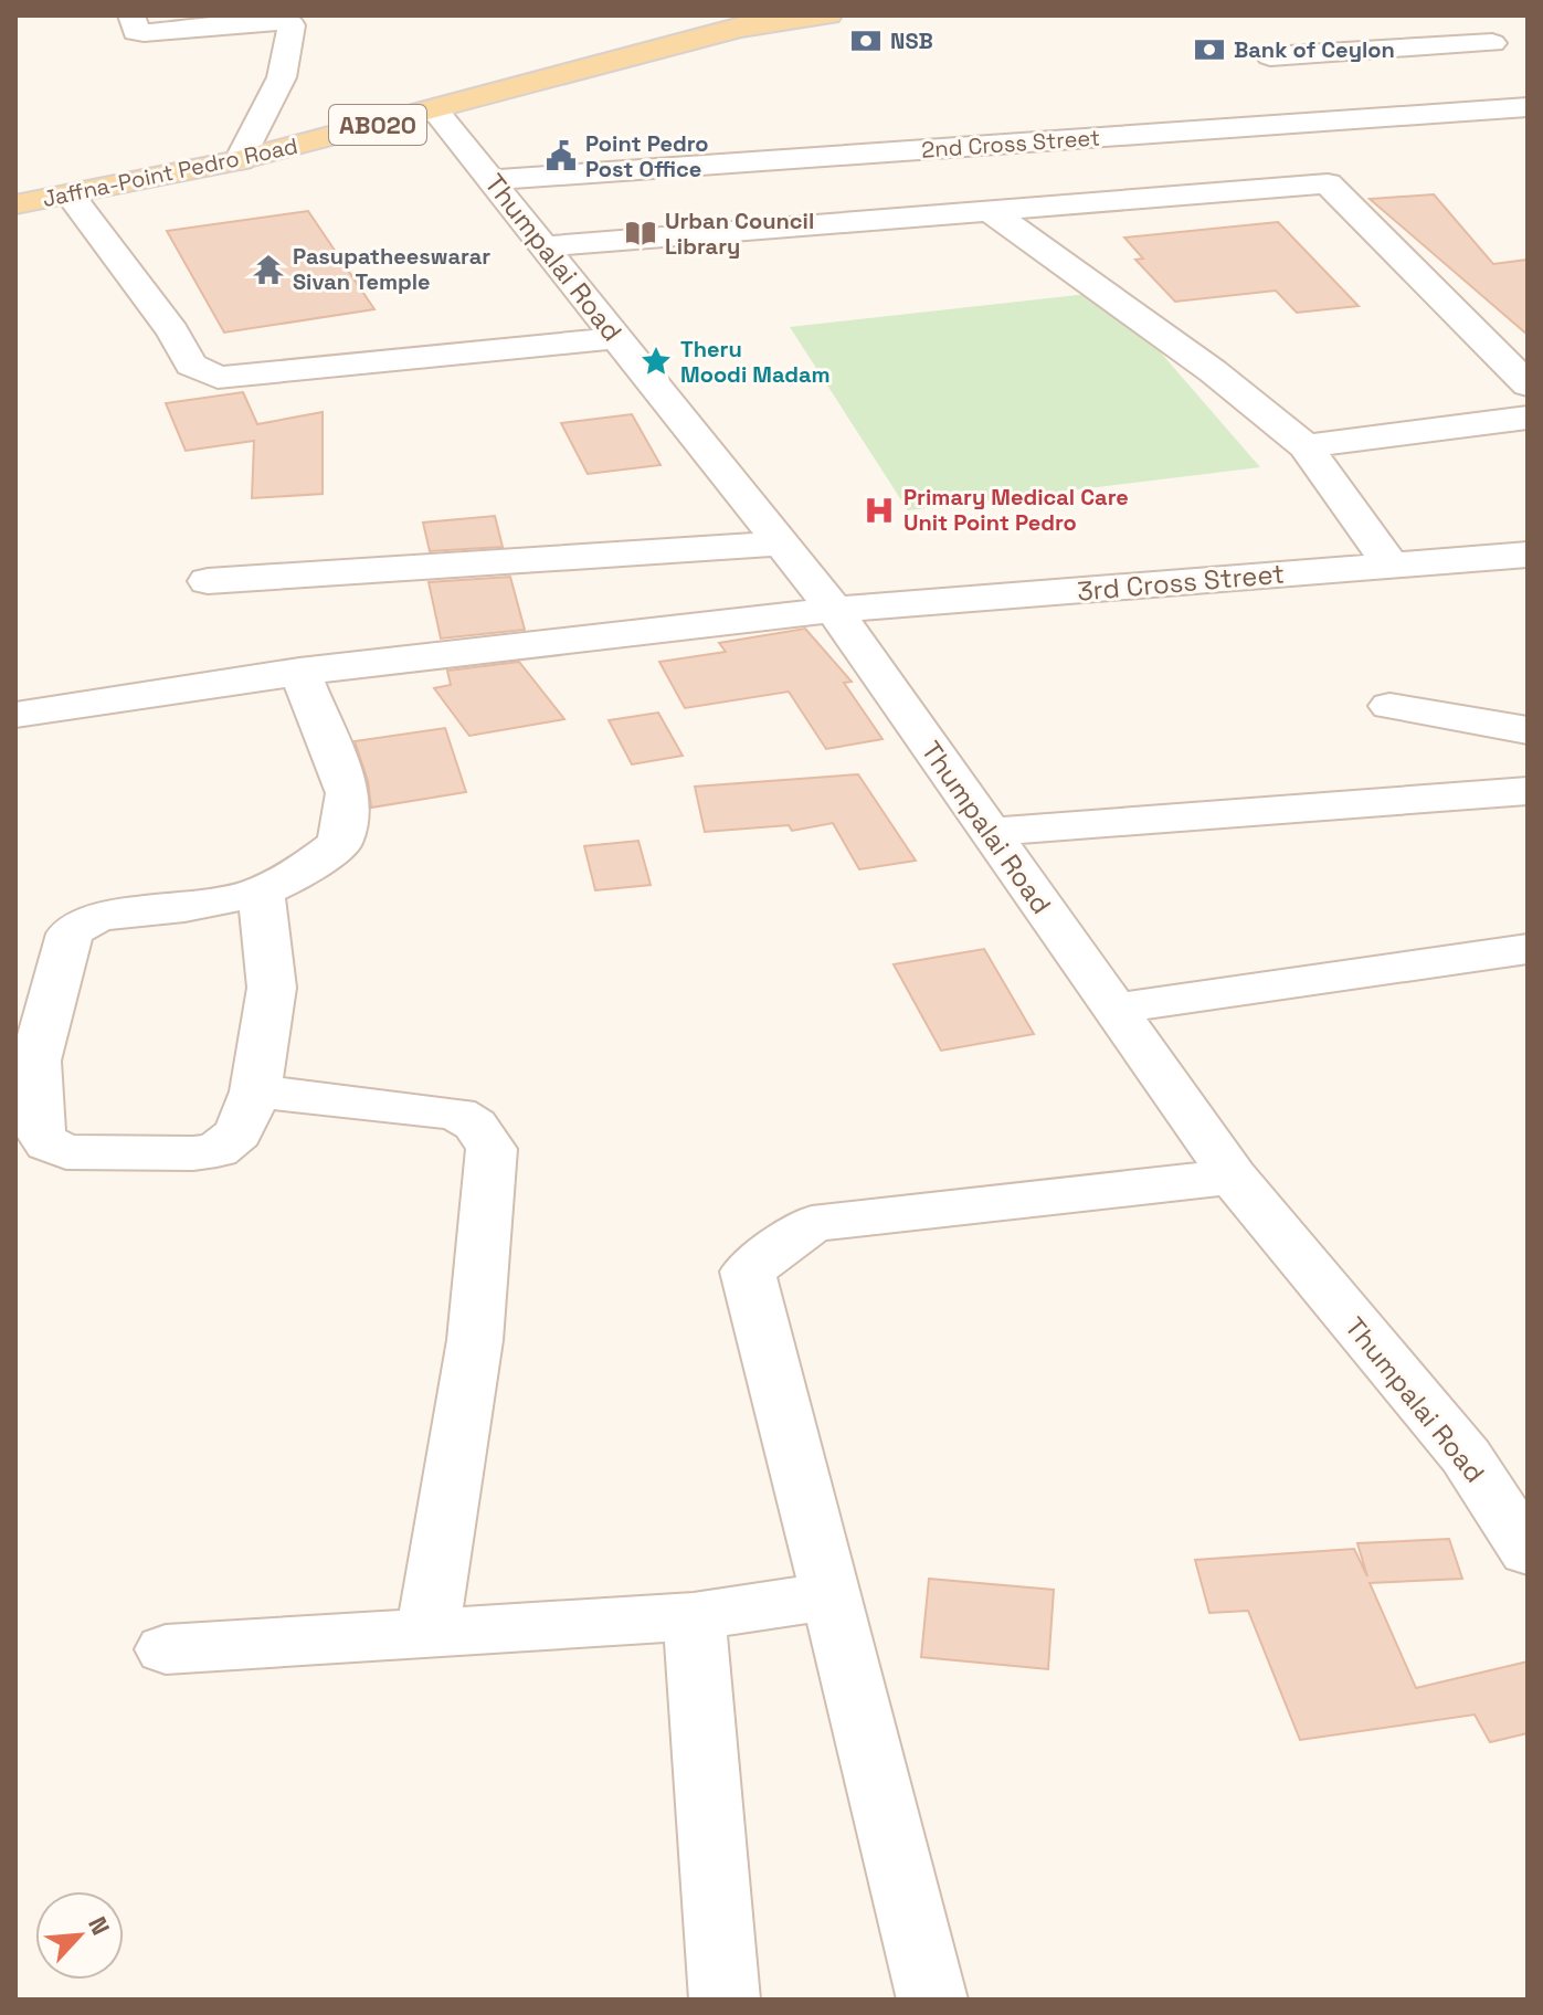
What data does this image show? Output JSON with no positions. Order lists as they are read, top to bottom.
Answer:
{
  "streets": {
    "main road": ["AB020", "Jaffna-Point Pedro Road"],
    "street": ["2nd Cross Street", "Thumpalai Road", "3rd Cross Street"]
  },
  "crossings": [
    ["2nd Cross Street", "Thumpalai Road"],
    ["Jaffna-Point Pedro Road", "Thumpalai Road"],
    ["Thumpalai Road", "3rd Cross Street"]
  ],
  "places": {
    "bank": ["NSB", "Bank of Ceylon"],
    "public building": ["Point Pedro Post Office"],
    "library": ["Urban Council Library"],
    "temple": ["Pasupatheeswarar Sivan Temple"],
    "place": ["Theru Moodi Madam"],
    "hospital": ["Primary Medical Care Unit Point Pedro"]
  },
  "north": "top right"
}
